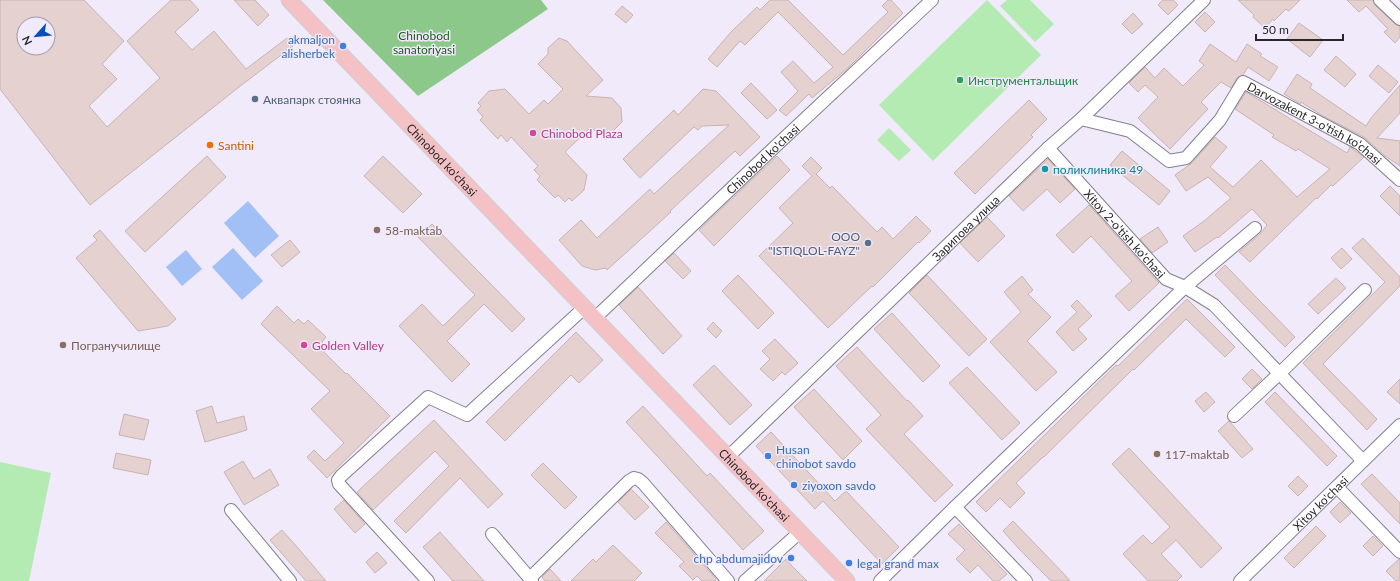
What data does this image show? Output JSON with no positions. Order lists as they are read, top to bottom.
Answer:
{
  "streets": {
    "main road": ["Chinobod ko'chasi"],
    "street": [
      "Darvozakent 3-o'tish ko'chasi",
      "Зарипова улица",
      "Xitoy 2-o'tish ko'chasi",
      "Xitoy ko'chasi"
    ]
  },
  "crossings": [
    ["Darvozakent 3-o'tish ko'chasi", "Зарипова улица"],
    ["Chinobod ko'chasi", "Зарипова улица"],
    ["Зарипова улица", "Xitoy 2-o'tish ko'chasi"],
    ["Xitoy 2-o'tish ko'chasi", "Xitoy ko'chasi"]
  ],
  "parks": ["Chinobod sanatoriyasi"],
  "places": [
    "akmaljon alisherbek",
    "Инструментальщик",
    "Аквапарк стоянка",
    "Chinobod Plaza",
    "Santini",
    "поликлиника 49",
    "58-maktab",
    "ООО \"ISTIQLOL-FAYZ\"",
    "Погранучилище",
    "Golden Valley",
    "117-maktab",
    "Husan chinobot savdo",
    "ziyoxon savdo",
    "chp abdumajidov",
    "legal grand max"
  ],
  "scale_bar": "50 m",
  "north": "bottom left"
}
